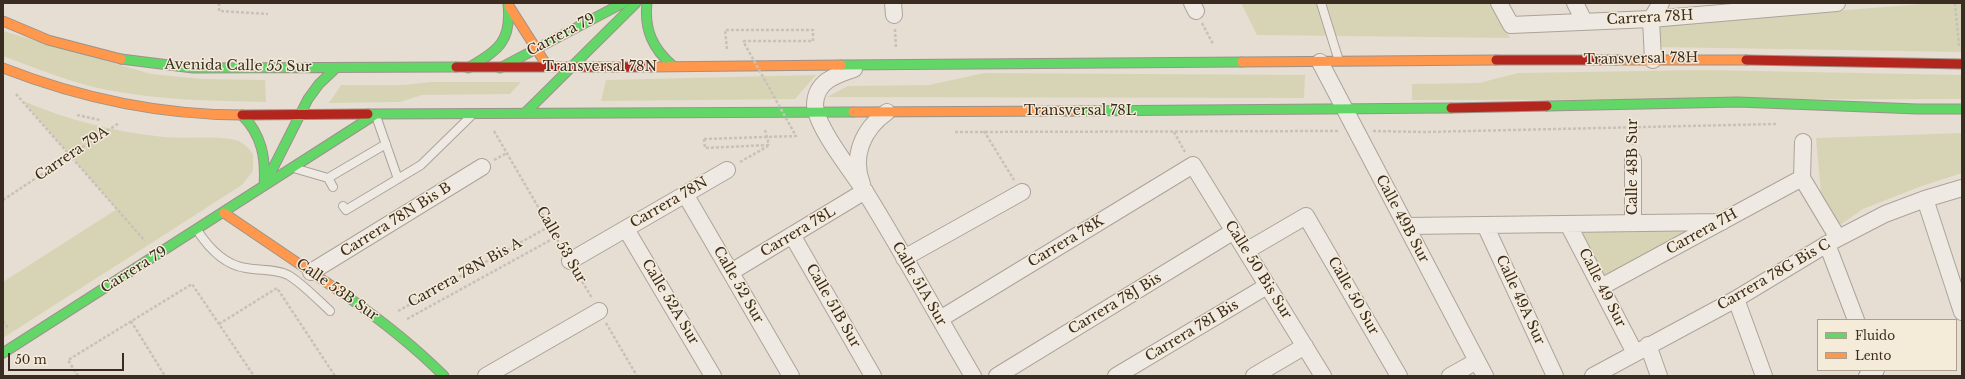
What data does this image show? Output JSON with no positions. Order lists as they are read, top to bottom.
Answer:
{
  "streets": {
    "main road": [
      "Carrera 79",
      "Transversal 78H",
      "Avenida Calle 55 Sur",
      "Transversal 78N",
      "Transversal 78L",
      "Calle 53B Sur"
    ],
    "street": [
      "Carrera 78H",
      "Calle 48B Sur",
      "Carrera 78N",
      "Calle 49B Sur",
      "Carrera 78N Bis B",
      "Carrera 78L",
      "Carrera 7H",
      "Carrera 78K",
      "Calle 50 Bis Sur",
      "Carrera 78G Bis C",
      "Calle 51A Sur",
      "Calle 52 Sur",
      "Calle 49 Sur",
      "Calle 50 Sur",
      "Calle 49A Sur",
      "Calle 52A Sur",
      "Carrera 78J Bis",
      "Calle 51B Sur",
      "Carrera 78I Bis"
    ],
    "path": ["Carrera 79A", "Calle 53 Sur", "Carrera 78N Bis A"]
  },
  "crossings": [
    ["Carrera 79", "Transversal 78N"],
    ["Carrera 79", "Calle 53B Sur"],
    ["Transversal 78H", "Calle 49B Sur"],
    ["Avenida Calle 55 Sur", "Transversal 78N"],
    ["Transversal 78L", "Calle 49B Sur"],
    ["Transversal 78L", "Calle 51A Sur"],
    ["Carrera 78N", "Calle 53 Sur"],
    ["Carrera 78N", "Calle 52 Sur"],
    ["Carrera 78N", "Calle 52A Sur"],
    ["Carrera 78N Bis B", "Calle 53B Sur"],
    ["Carrera 78L", "Calle 51A Sur"],
    ["Carrera 78L", "Calle 52 Sur"],
    ["Carrera 78L", "Calle 51B Sur"],
    ["Carrera 7H", "Calle 49 Sur"],
    ["Carrera 78K", "Calle 50 Bis Sur"],
    ["Carrera 78K", "Calle 51A Sur"],
    ["Calle 53 Sur", "Carrera 78N Bis A"],
    ["Calle 50 Bis Sur", "Calle 50 Sur"],
    ["Calle 50 Bis Sur", "Carrera 78J Bis"],
    ["Calle 50 Bis Sur", "Carrera 78I Bis"],
    ["Carrera 78N Bis A", "Calle 53B Sur"],
    ["Carrera 78G Bis C", "Calle 49 Sur"]
  ],
  "legend": ["Fluido", "Lento"],
  "scale_bar": "50 m"
}
